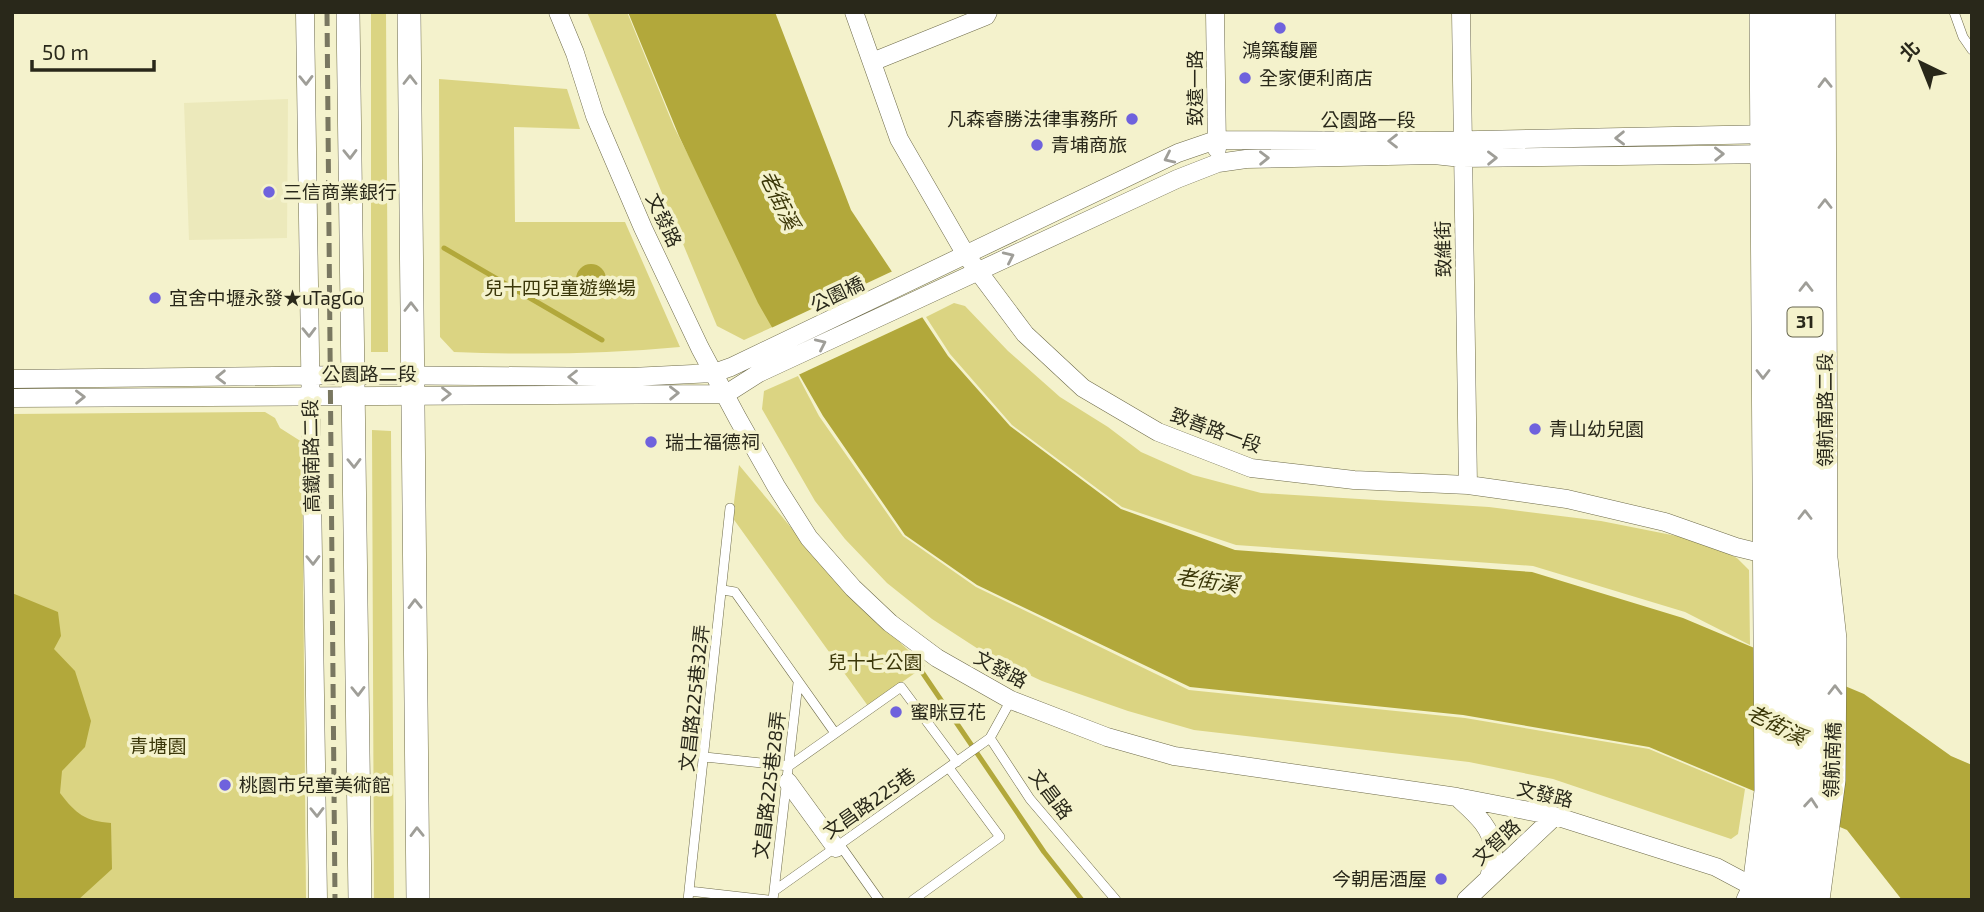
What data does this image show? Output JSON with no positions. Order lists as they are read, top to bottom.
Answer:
{
  "streets": {
    "main road": ["31", "領航南路二段", "領航南橋"],
    "street": [
      "致遠一路",
      "公園路一段",
      "文發路",
      "致維街",
      "公園橋",
      "公園路二段",
      "致善路一段",
      "高鐵南路二段",
      "文智路"
    ],
    "lane": [
      "文昌路225巷32弄",
      "文昌路225巷28弄",
      "文昌路",
      "文昌路225巷"
    ]
  },
  "crossings": [
    ["致遠一路", "公園路一段"],
    ["公園路一段", "致維街"],
    ["公園路一段", "公園橋"],
    ["公園路一段", "領航南路二段"],
    ["公園路一段", "致善路一段"],
    ["文發路", "31"],
    ["文發路", "公園路二段"],
    ["文發路", "文智路"],
    ["致維街", "致善路一段"],
    ["31", "領航南路二段"],
    ["31", "領航南橋"],
    ["公園路二段", "高鐵南路二段"],
    ["領航南路二段", "致善路一段"],
    ["領航南路二段", "領航南橋"],
    ["文昌路225巷28弄", "文昌路225巷"],
    ["文昌路", "文昌路225巷"]
  ],
  "water": ["老街溪"],
  "parks": ["兒十四兒童遊樂場", "兒十七公園", "青塘園"],
  "places": [
    "鴻築馥麗",
    "全家便利商店",
    "凡森睿勝法律事務所",
    "青埔商旅",
    "三信商業銀行",
    "宜舍中壢永發★uTagGo",
    "青山幼兒園",
    "瑞士福德祠",
    "蜜眯豆花",
    "桃園市兒童美術館",
    "今朝居酒屋"
  ],
  "scale_bar": "50 m",
  "north": "top left"
}
